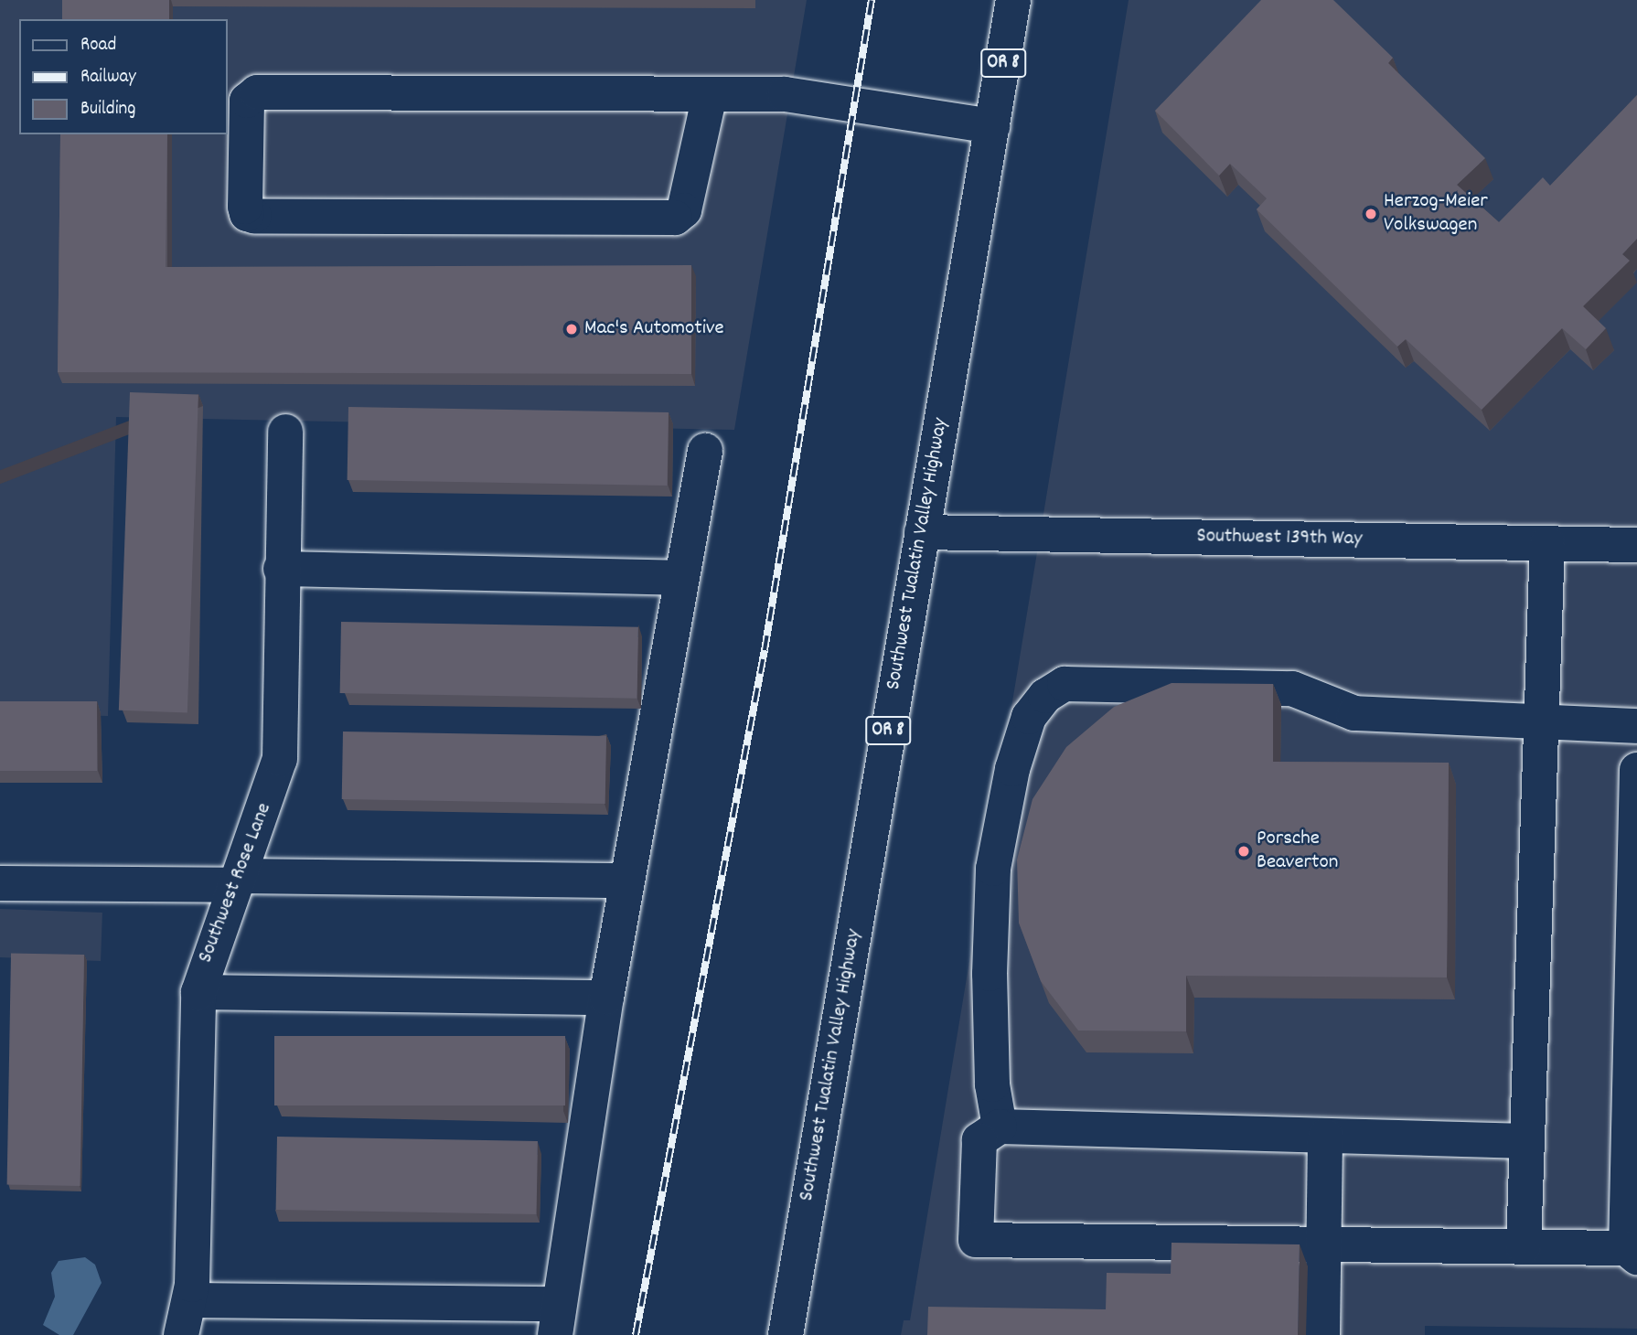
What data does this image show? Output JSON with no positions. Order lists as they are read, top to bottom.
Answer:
{
  "streets": {
    "street": [
      "OR 8",
      "Southwest 139th Way",
      "Southwest Tualatin Valley Highway",
      "Southwest Rose Lane"
    ]
  },
  "crossings": [
    ["Southwest 139th Way", "Southwest Tualatin Valley Highway"]
  ],
  "places": ["Herzog-Meier Volkswagen", "Mac's Automotive", "Porsche Beaverton"],
  "legend": ["Road", "Railway", "Building"]
}
